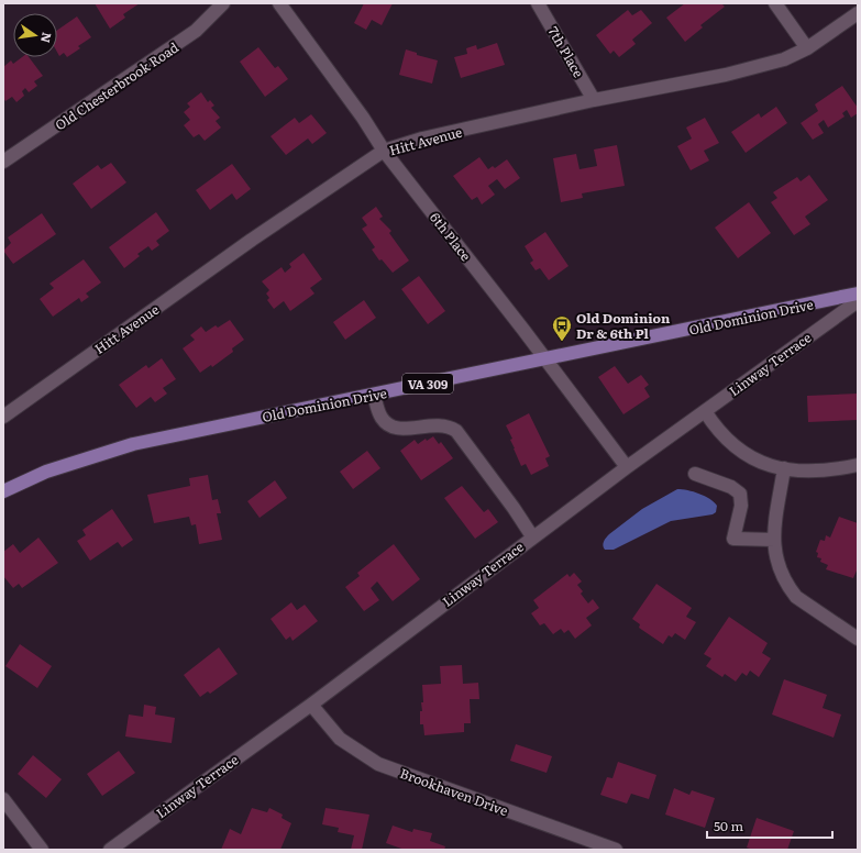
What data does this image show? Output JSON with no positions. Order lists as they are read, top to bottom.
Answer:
{
  "streets": {
    "main road": ["Old Dominion Drive", "VA 309"],
    "street": [
      "7th Place",
      "Old Chesterbrook Road",
      "Hitt Avenue",
      "6th Place",
      "Linway Terrace",
      "Brookhaven Drive"
    ]
  },
  "crossings": [
    ["7th Place", "Hitt Avenue"],
    ["Hitt Avenue", "6th Place"],
    ["6th Place", "Old Dominion Drive"],
    ["6th Place", "Linway Terrace"],
    ["Linway Terrace", "Brookhaven Drive"]
  ],
  "places": {
    "bus stop": ["Old Dominion Dr & 6th Pl"]
  },
  "scale_bar": "50 m",
  "north": "right"
}
